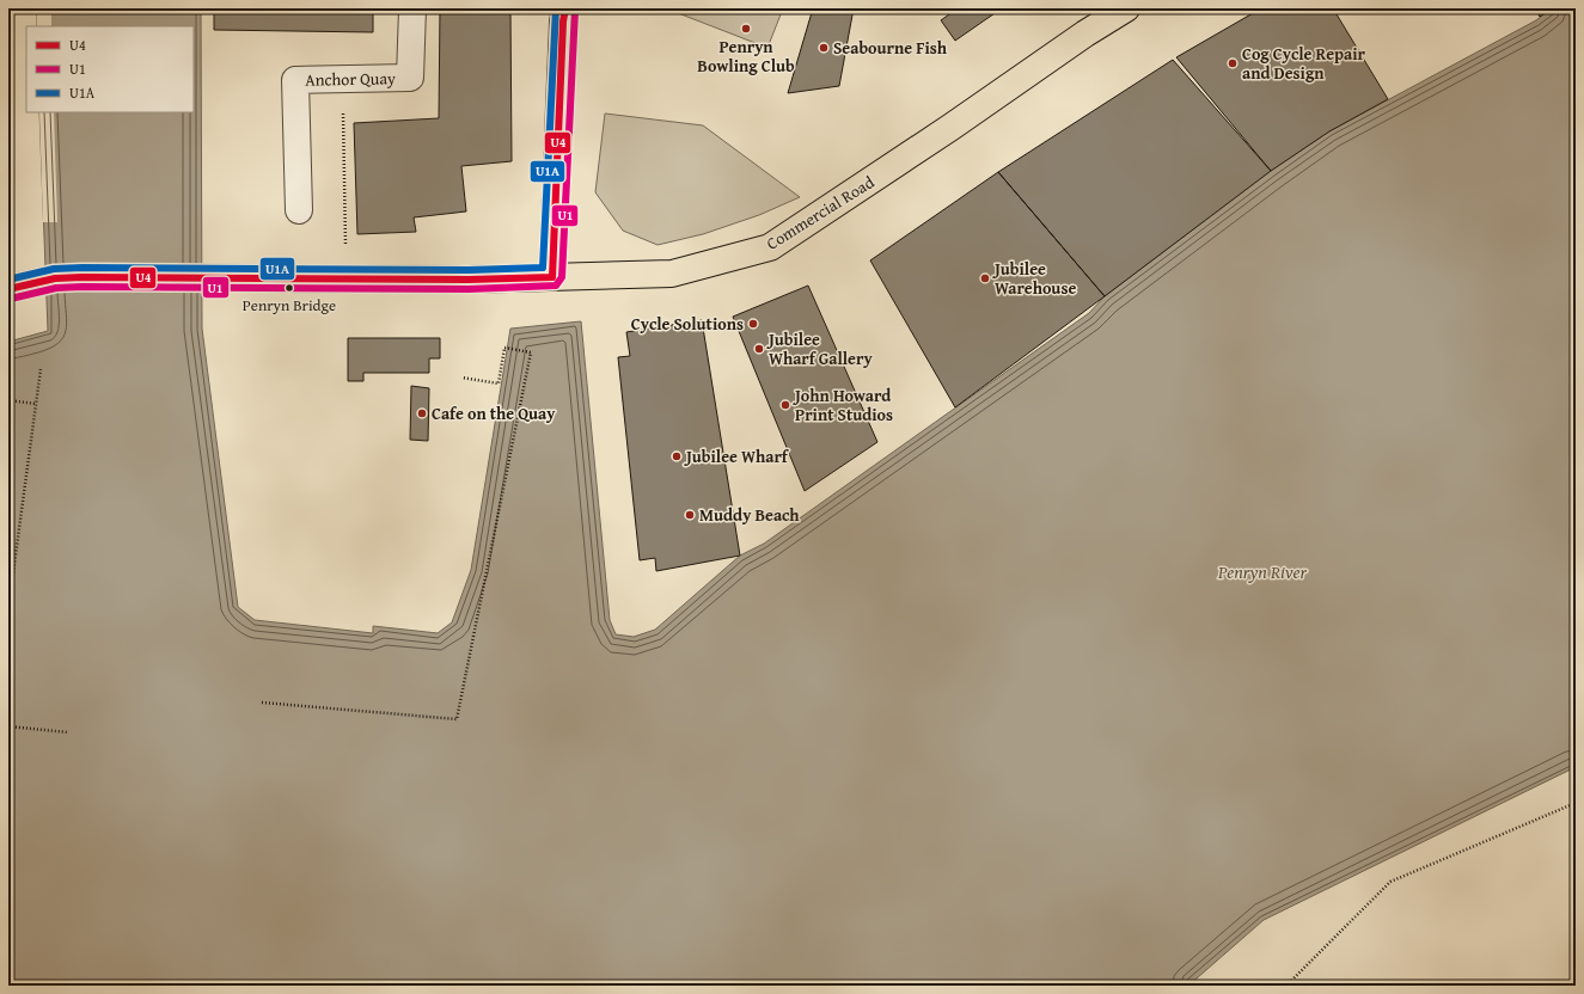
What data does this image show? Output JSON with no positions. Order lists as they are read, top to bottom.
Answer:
{
  "streets": {
    "main road": ["Commercial Road"],
    "street": ["Anchor Quay"]
  },
  "water": ["Penryn River"],
  "places": [
    "Penryn Bowling Club",
    "Seabourne Fish",
    "Cog Cycle Repair and Design",
    "Jubilee Warehouse",
    "Penryn Bridge",
    "Cycle Solutions",
    "Jubilee Wharf Gallery",
    "John Howard Print Studios",
    "Cafe on the Quay",
    "Jubilee Wharf",
    "Muddy Beach"
  ],
  "lines": ["transit line U4", "transit line U1A", "transit line U1"],
  "legend": ["U4", "U1", "U1A"]
}
